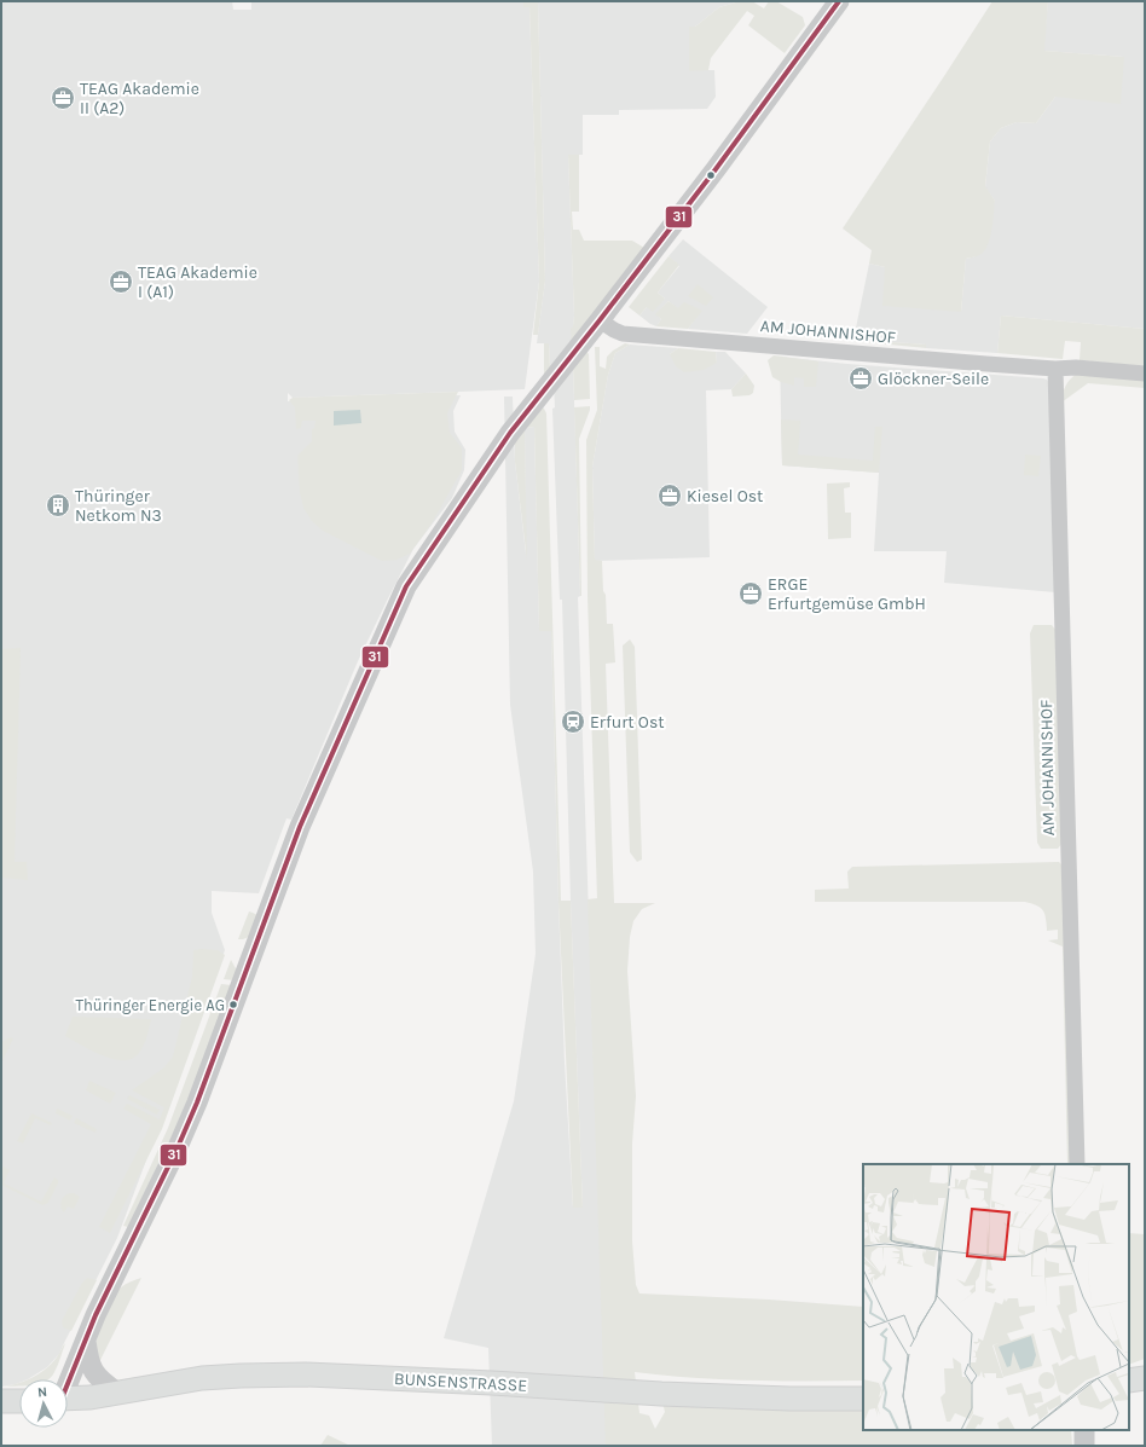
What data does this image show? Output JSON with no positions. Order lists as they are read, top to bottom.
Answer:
{
  "streets": {
    "main road": ["BUNSENSTRASSE"],
    "street": ["AM JOHANNISHOF"]
  },
  "places": {
    "office": [
      "TEAG Akademie II (A2)",
      "TEAG Akademie I (A1)",
      "Glöckner-Seile",
      "Kiesel Ost",
      "ERGE Erfurtgemüse GmbH"
    ],
    "building": ["Thüringer Netkom N3"],
    "station": ["Erfurt Ost"],
    "other": ["Thüringer Energie AG"]
  },
  "lines": ["transit line 31"],
  "north": "top"
}
